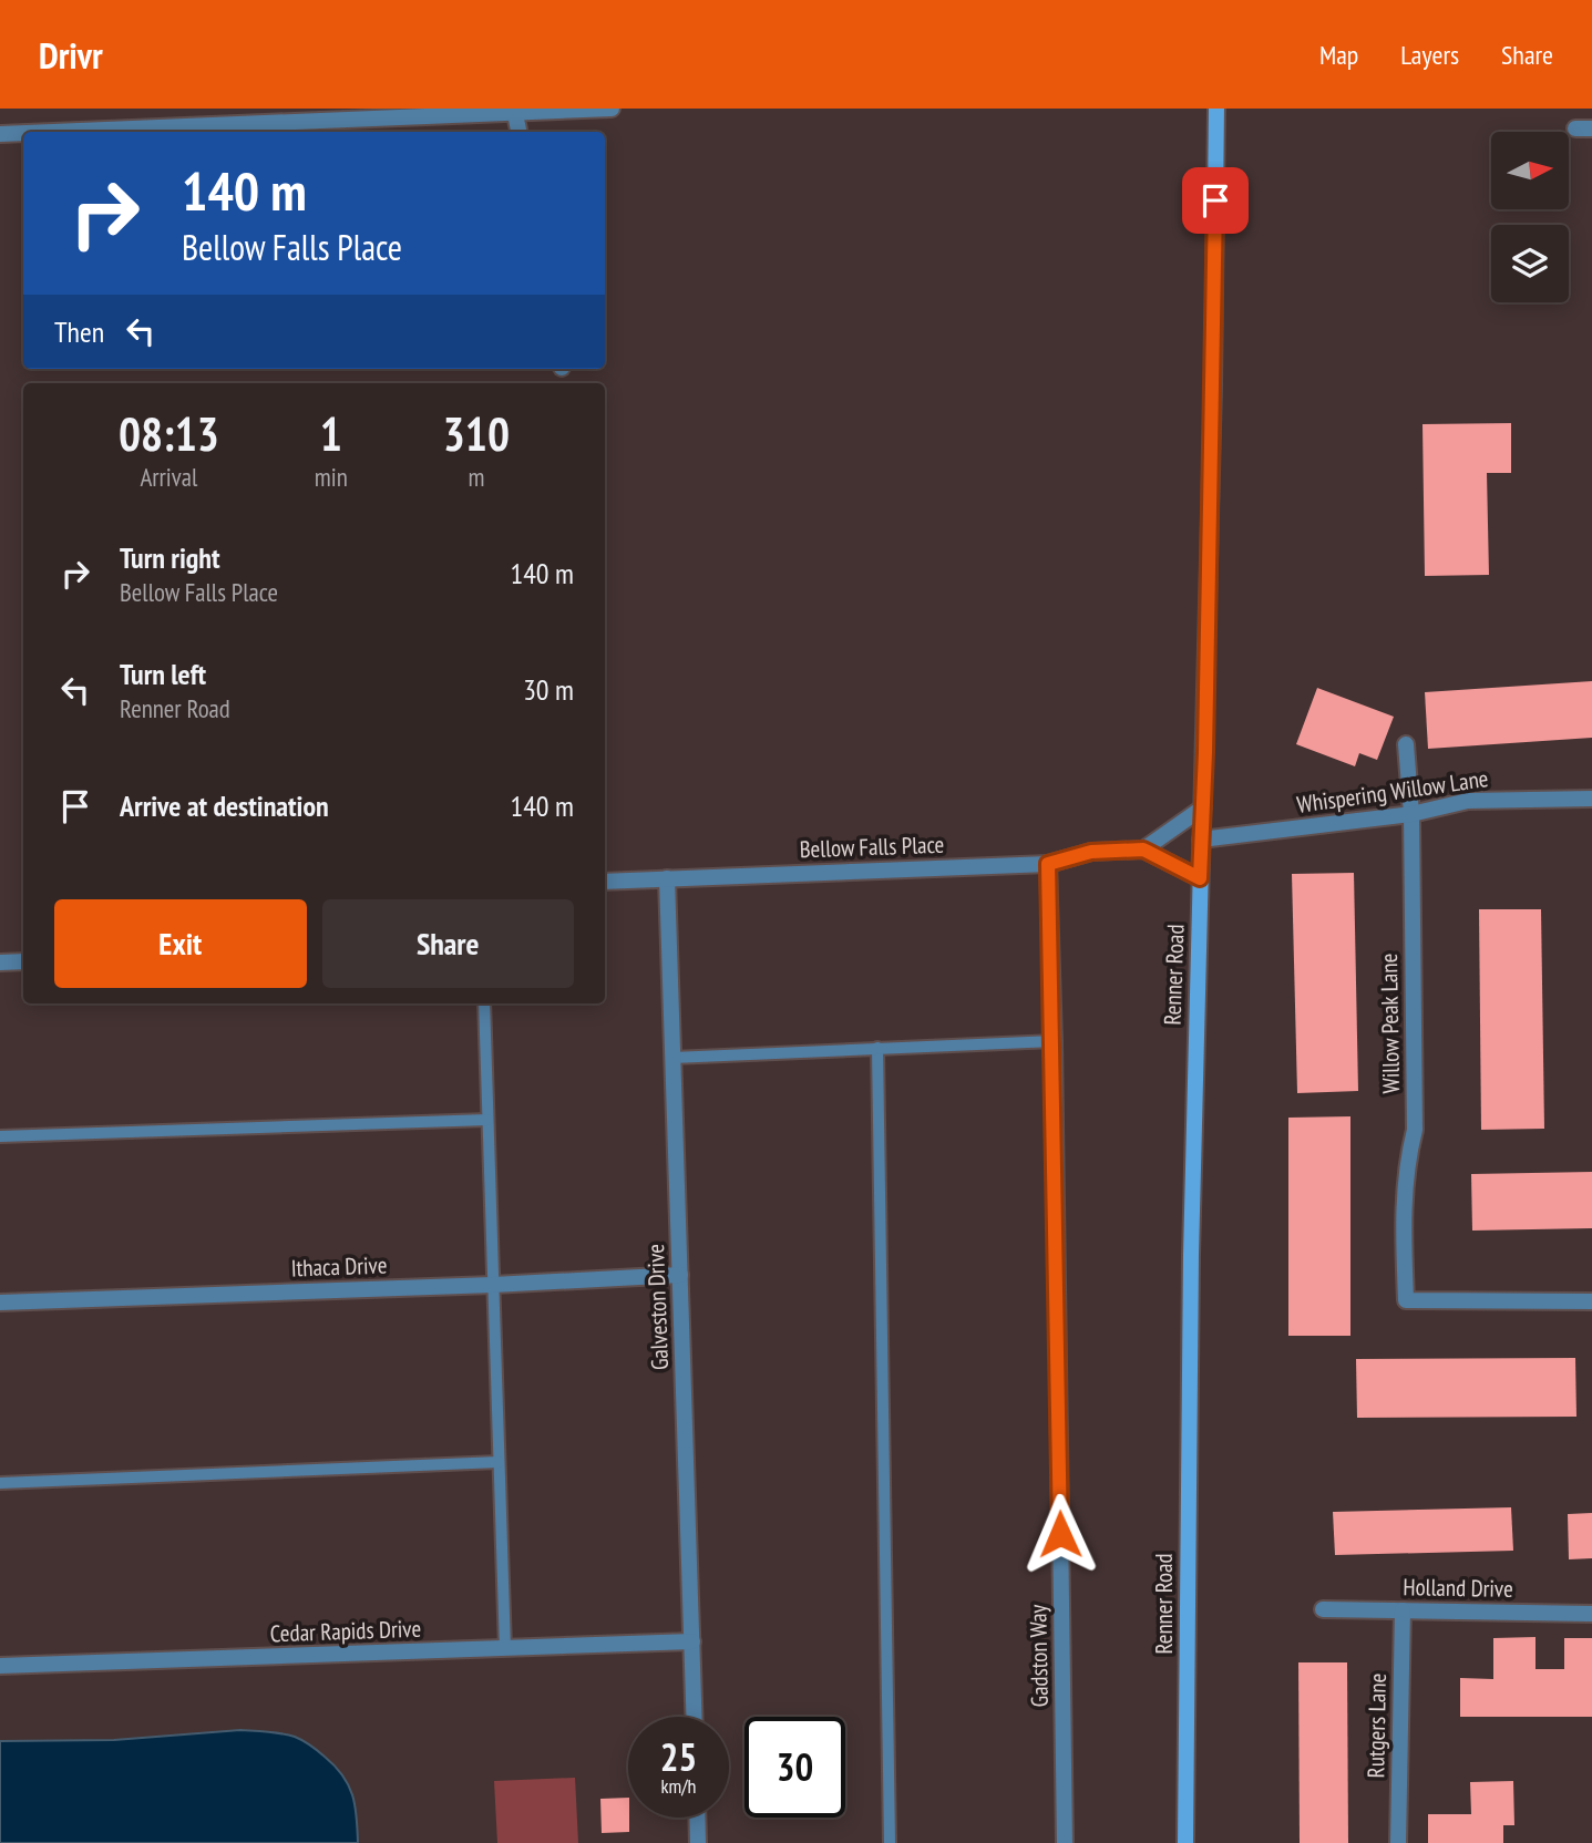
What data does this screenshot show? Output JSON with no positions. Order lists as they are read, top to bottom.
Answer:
{
  "streets": {
    "main road": ["Renner Road"],
    "street": [
      "Whispering Willow Lane",
      "Bellow Falls Place",
      "Willow Peak Lane",
      "Ithaca Drive",
      "Galveston Drive",
      "Holland Drive",
      "Cedar Rapids Drive",
      "Gadston Way",
      "Rutgers Lane"
    ]
  },
  "crossings": [
    ["Whispering Willow Lane", "Renner Road"],
    ["Whispering Willow Lane", "Willow Peak Lane"],
    ["Bellow Falls Place", "Renner Road"],
    ["Bellow Falls Place", "Galveston Drive"],
    ["Bellow Falls Place", "Gadston Way"],
    ["Ithaca Drive", "Galveston Drive"],
    ["Galveston Drive", "Cedar Rapids Drive"],
    ["Holland Drive", "Rutgers Lane"]
  ],
  "north": "right",
  "page": {
    "header": "Drivr",
    "nav": ["Map", "Layers", "Share"],
    "turn": ["140 m", "Bellow Falls Place"],
    "then": "Then",
    "eta": [
      "08:13",
      "Arrival",
      "1",
      "min",
      "310",
      "m"
    ],
    "list": [
      {
        "name": "Turn right",
        "note": "Bellow Falls Place",
        "value": "140 m"
      },
      {
        "name": "Turn left",
        "note": "Renner Road",
        "value": "30 m"
      },
      {
        "name": "Arrive at destination",
        "value": "140 m"
      }
    ],
    "buttons": ["Exit", "Share"],
    "speed": "25 km/h",
    "limit": "30"
  }
}
